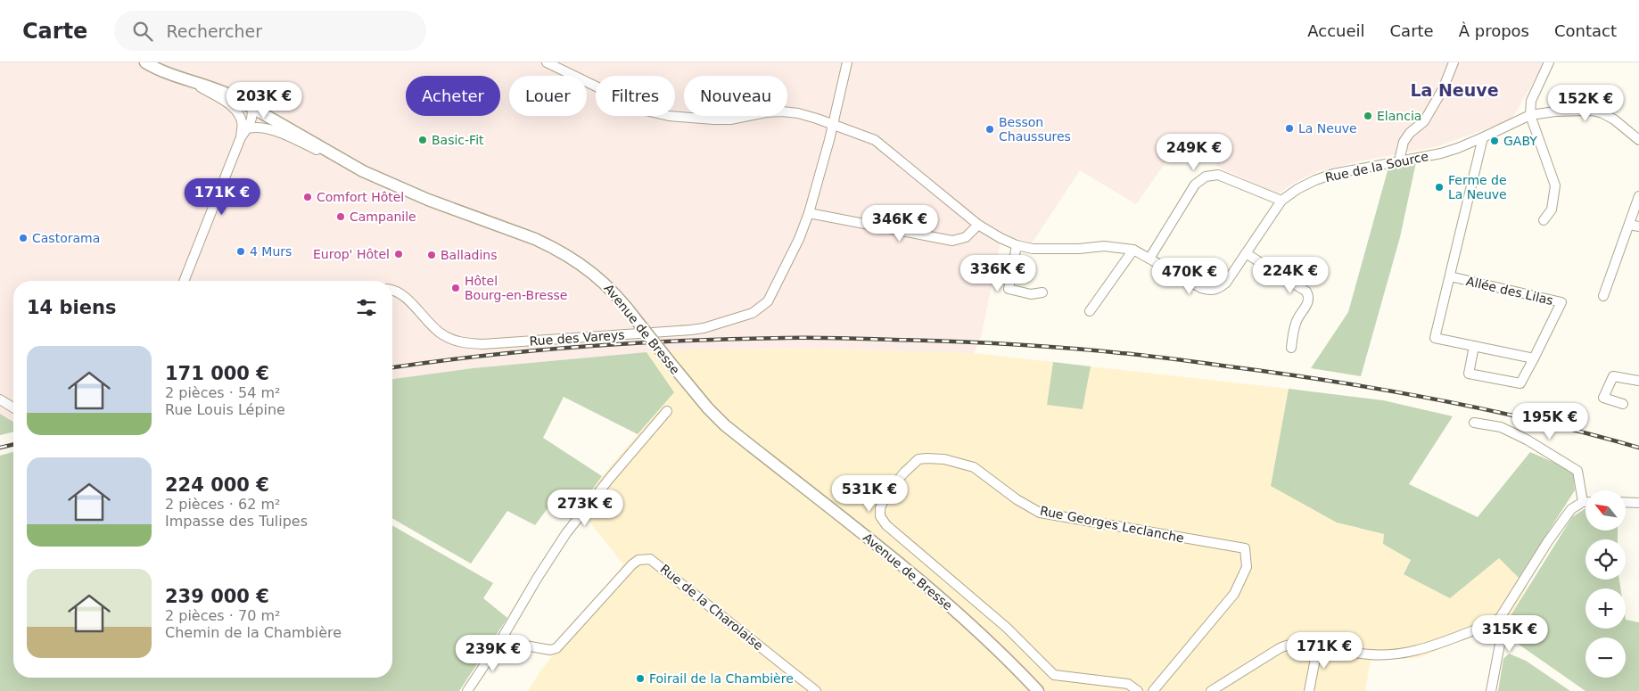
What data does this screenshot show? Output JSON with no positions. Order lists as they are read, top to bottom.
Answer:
{
  "streets": {
    "main road": ["Avenue de Bresse"],
    "street": [
      "Rue de la Source",
      "Allée des Lilas",
      "Rue des Vareys",
      "Rue Georges Leclanche",
      "Rue de la Charolaise"
    ]
  },
  "crossings": [
    ["Rue de la Source", "Allée des Lilas"],
    ["Rue de la Source", "Rue des Vareys"]
  ],
  "districts": ["La Neuve"],
  "places": [
    "Elancia",
    "La Neuve",
    "Besson Chaussures",
    "Basic-Fit",
    "GABY",
    "Ferme de La Neuve",
    "Comfort Hôtel",
    "Campanile",
    "Castorama",
    "4 Murs",
    "Europ' Hôtel",
    "Balladins",
    "Hôtel Bourg-en-Bresse",
    "Foirail de la Chambière"
  ],
  "north": "top left",
  "page": {
    "header": "Carte",
    "search": "Rechercher",
    "nav": [
      "Accueil",
      "Carte",
      "À propos",
      "Contact"
    ],
    "chip": [
      "Acheter",
      "Louer",
      "Filtres",
      "Nouveau"
    ],
    "price": [
      "203K €",
      "152K €",
      "249K €",
      "171K €",
      "346K €",
      "336K €",
      "224K €",
      "470K €",
      "195K €",
      "531K €",
      "273K €",
      "315K €",
      "171K €",
      "239K €"
    ],
    "heading": "14 biens",
    "list": [
      {
        "name": "171 000 €",
        "note": "2 pièces · 54 m² · Rue Louis Lépine"
      },
      {
        "name": "224 000 €",
        "note": "2 pièces · 62 m² · Impasse des Tulipes"
      },
      {
        "name": "239 000 €",
        "note": "2 pièces · 70 m² · Chemin de la Chambière"
      }
    ],
    "map_buttons": ["+", "−"]
  }
}
